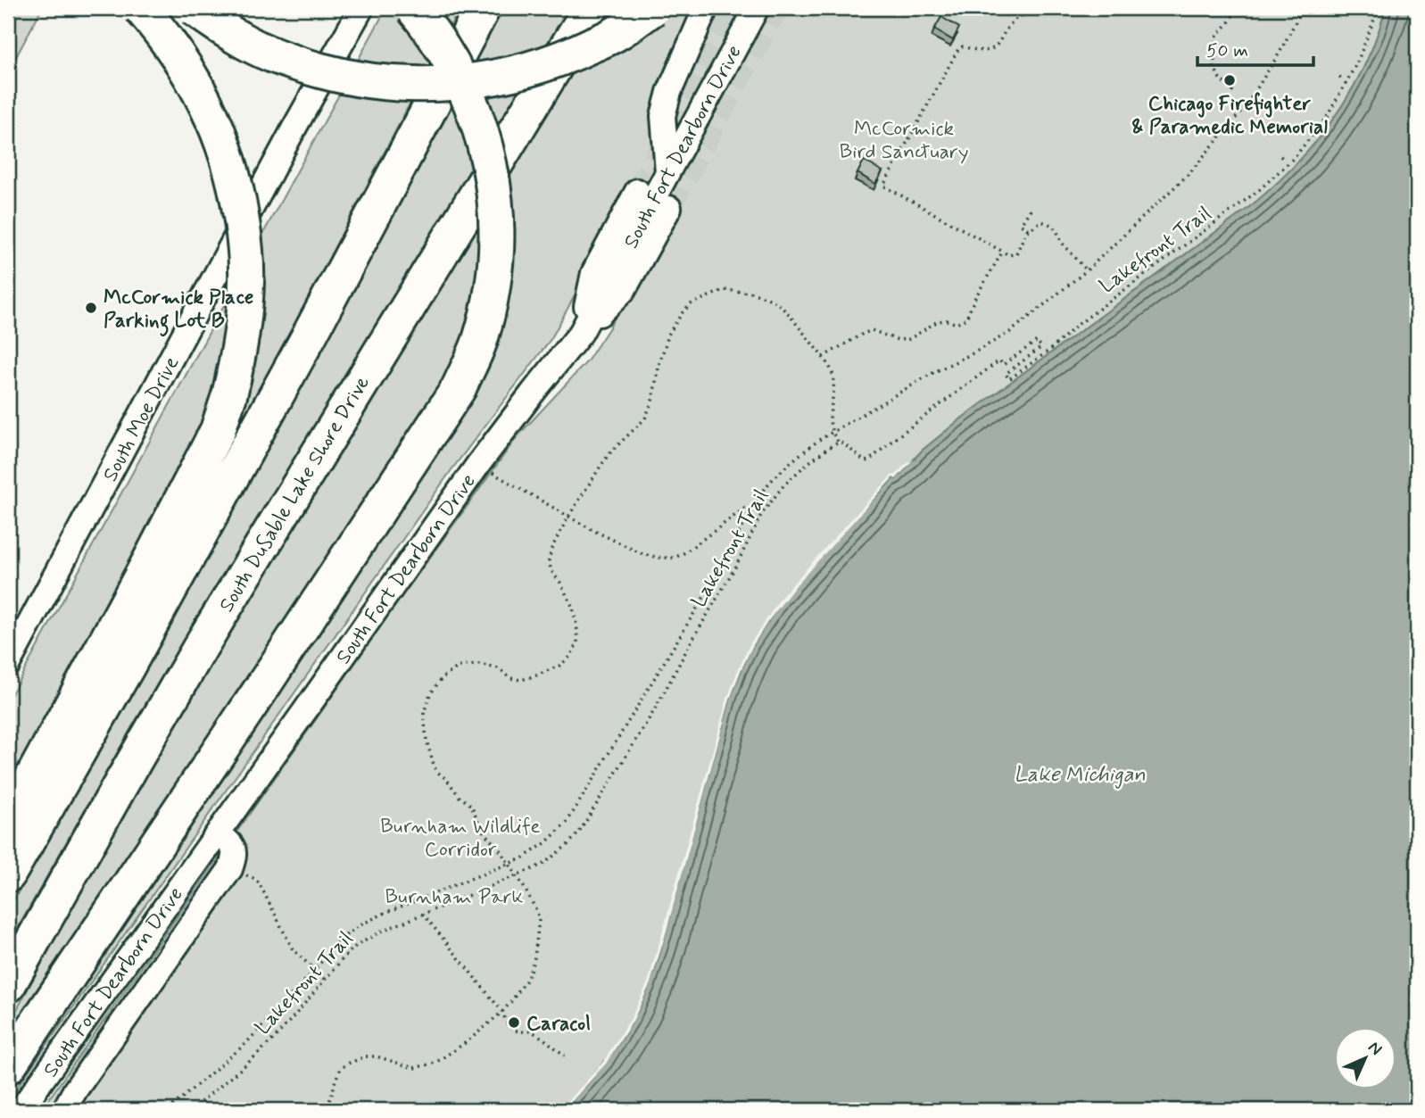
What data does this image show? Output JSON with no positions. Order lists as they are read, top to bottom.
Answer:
{
  "streets": {
    "highway": ["South DuSable Lake Shore Drive"],
    "street": ["South Fort Dearborn Drive", "South Moe Drive"],
    "path": ["Lakefront Trail"]
  },
  "water": ["Lake Michigan"],
  "parks": ["McCormick Bird Sanctuary", "Burnham Wildlife Corridor", "Burnham Park"],
  "places": ["Chicago Firefighter & Paramedic Memorial", "McCormick Place Parking Lot B", "Caracol"],
  "scale_bar": "50 m",
  "north": "top right"
}
